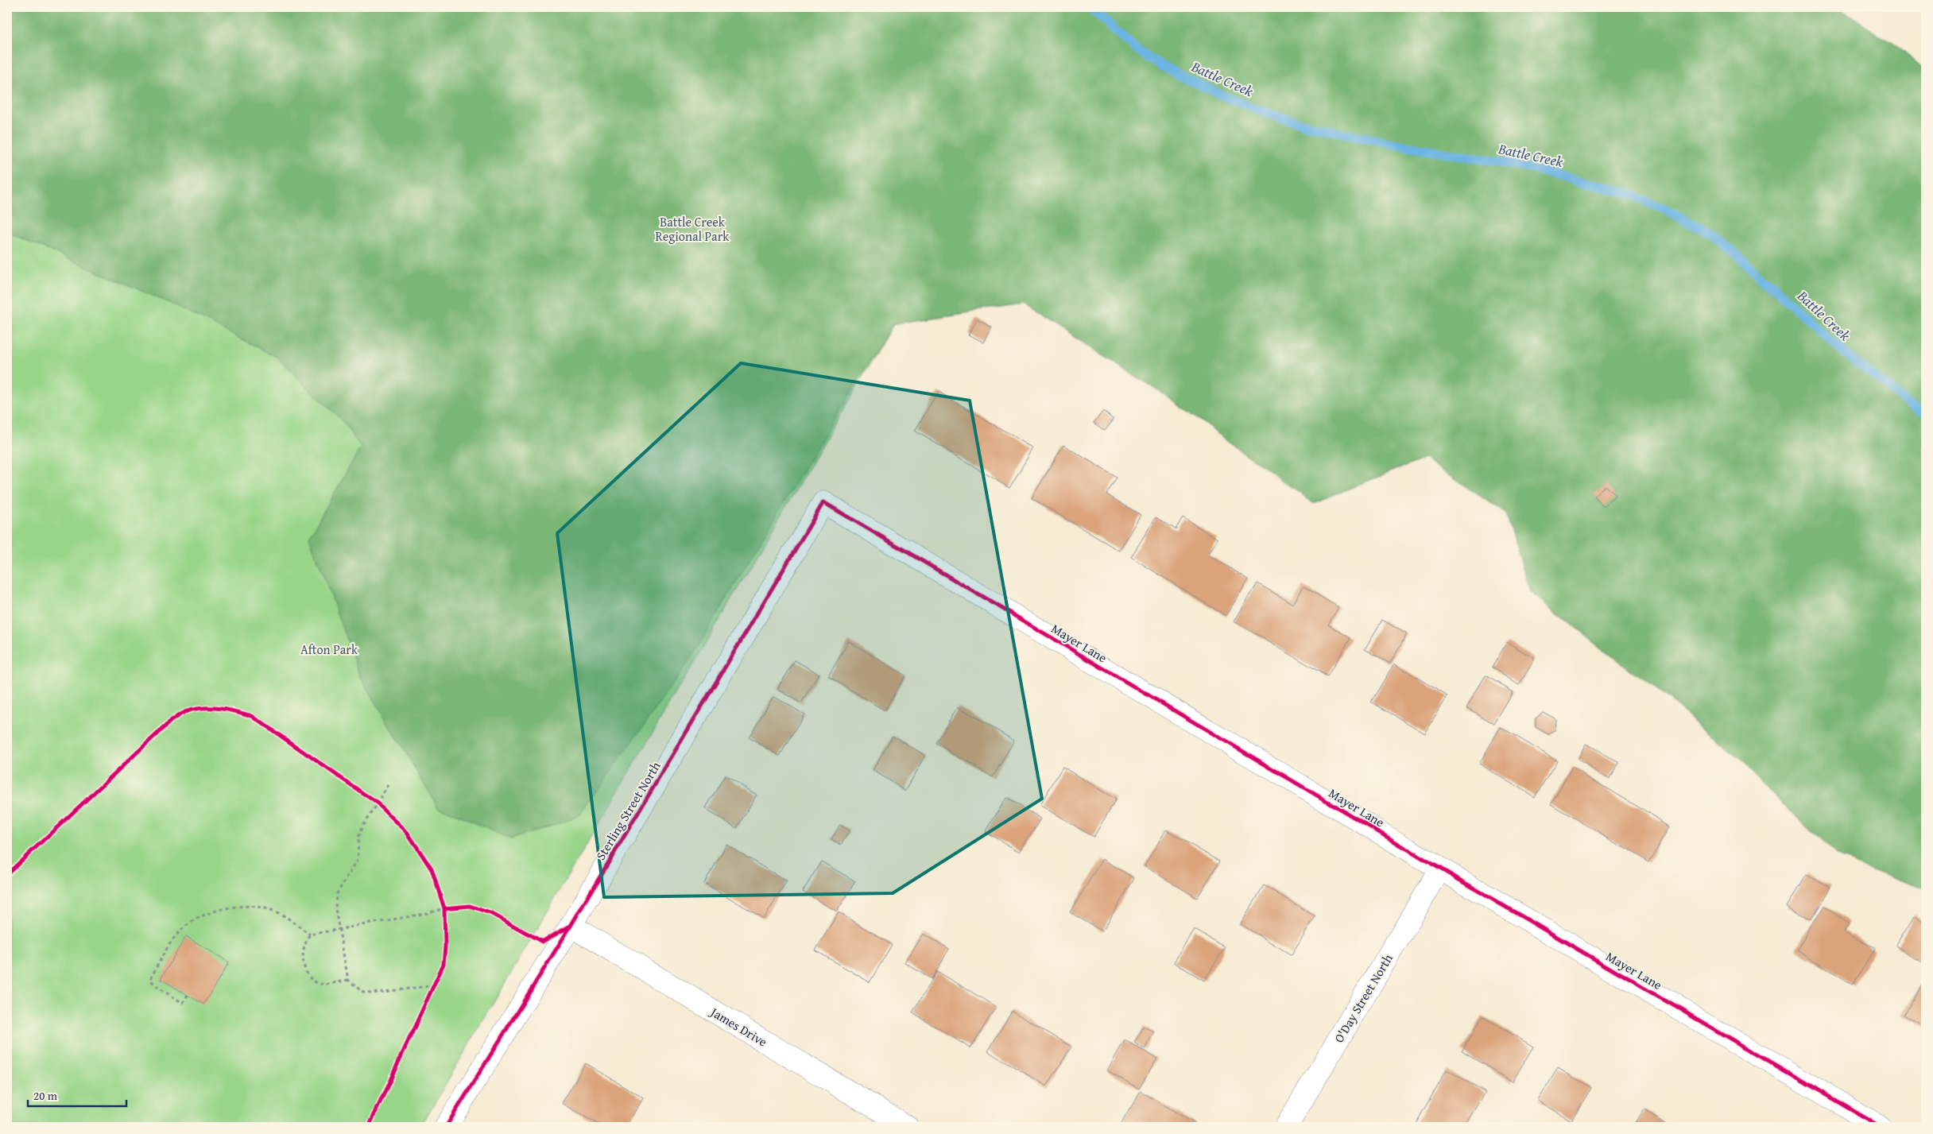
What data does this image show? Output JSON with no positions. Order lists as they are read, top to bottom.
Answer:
{
  "streets": {
    "street": [
      "Mayer Lane",
      "Sterling Street North",
      "O'Day Street North",
      "James Drive"
    ]
  },
  "crossings": [
    ["Mayer Lane", "Sterling Street North"],
    ["Mayer Lane", "O'Day Street North"],
    ["Sterling Street North", "James Drive"]
  ],
  "water": ["Battle Creek"],
  "parks": ["Battle Creek Regional Park", "Afton Park"],
  "scale_bar": "20 m"
}
